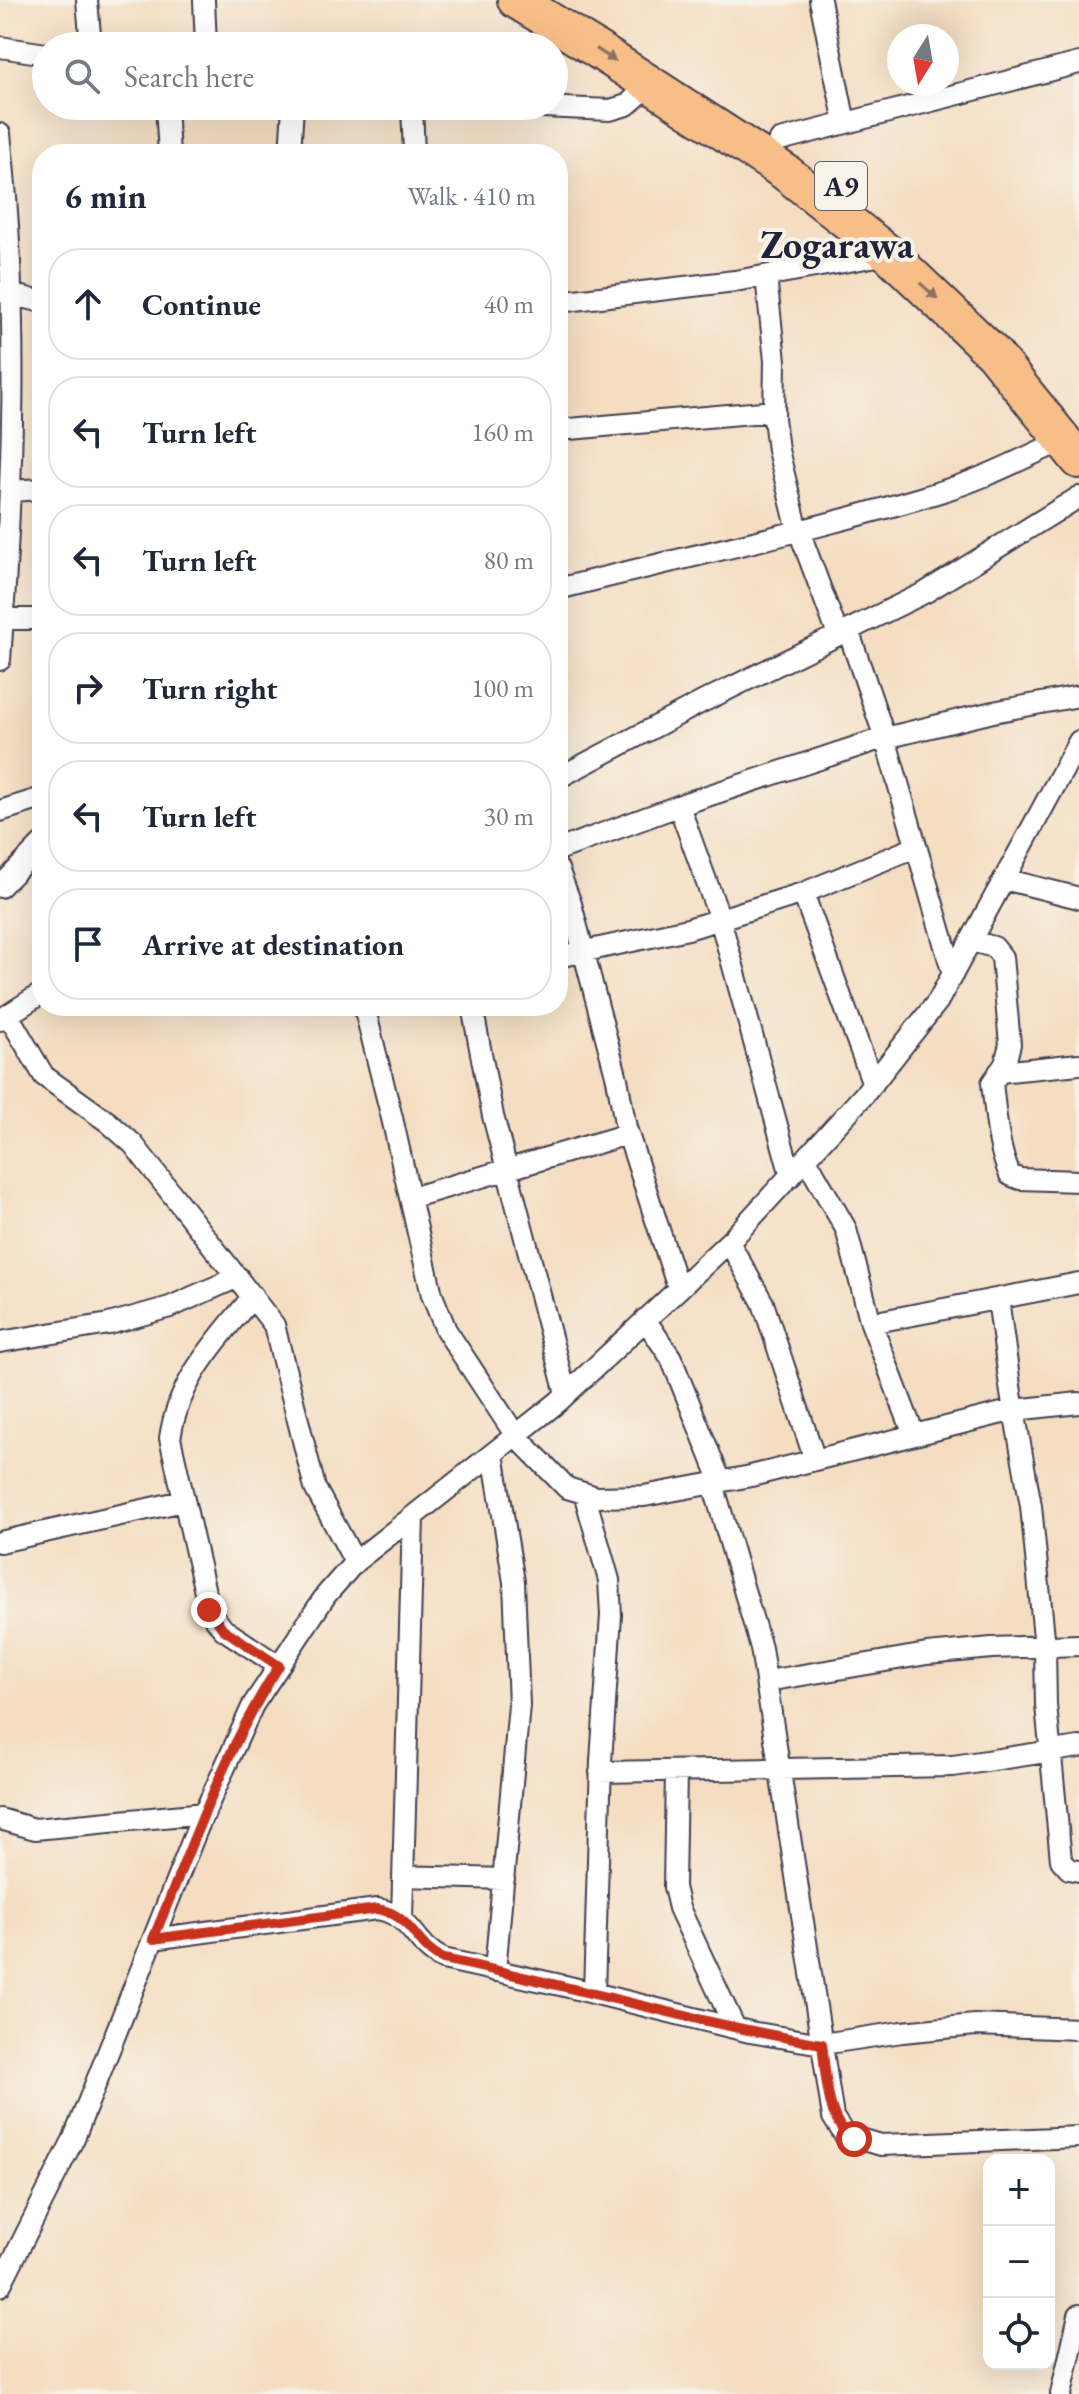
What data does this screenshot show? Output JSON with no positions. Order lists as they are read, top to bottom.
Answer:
{
  "streets": {
    "highway": ["A9"]
  },
  "districts": ["Zogarawa"],
  "north": "bottom",
  "page": {
    "search": "Search here",
    "heading": ["6 min", "Walk · 410 m"],
    "list": [
      ["Continue", "40 m"],
      ["Turn left", "160 m"],
      ["Turn left", "80 m"],
      ["Turn right", "100 m"],
      ["Turn left", "30 m"],
      "Arrive at destination"
    ],
    "map_buttons": ["+", "−"]
  }
}
